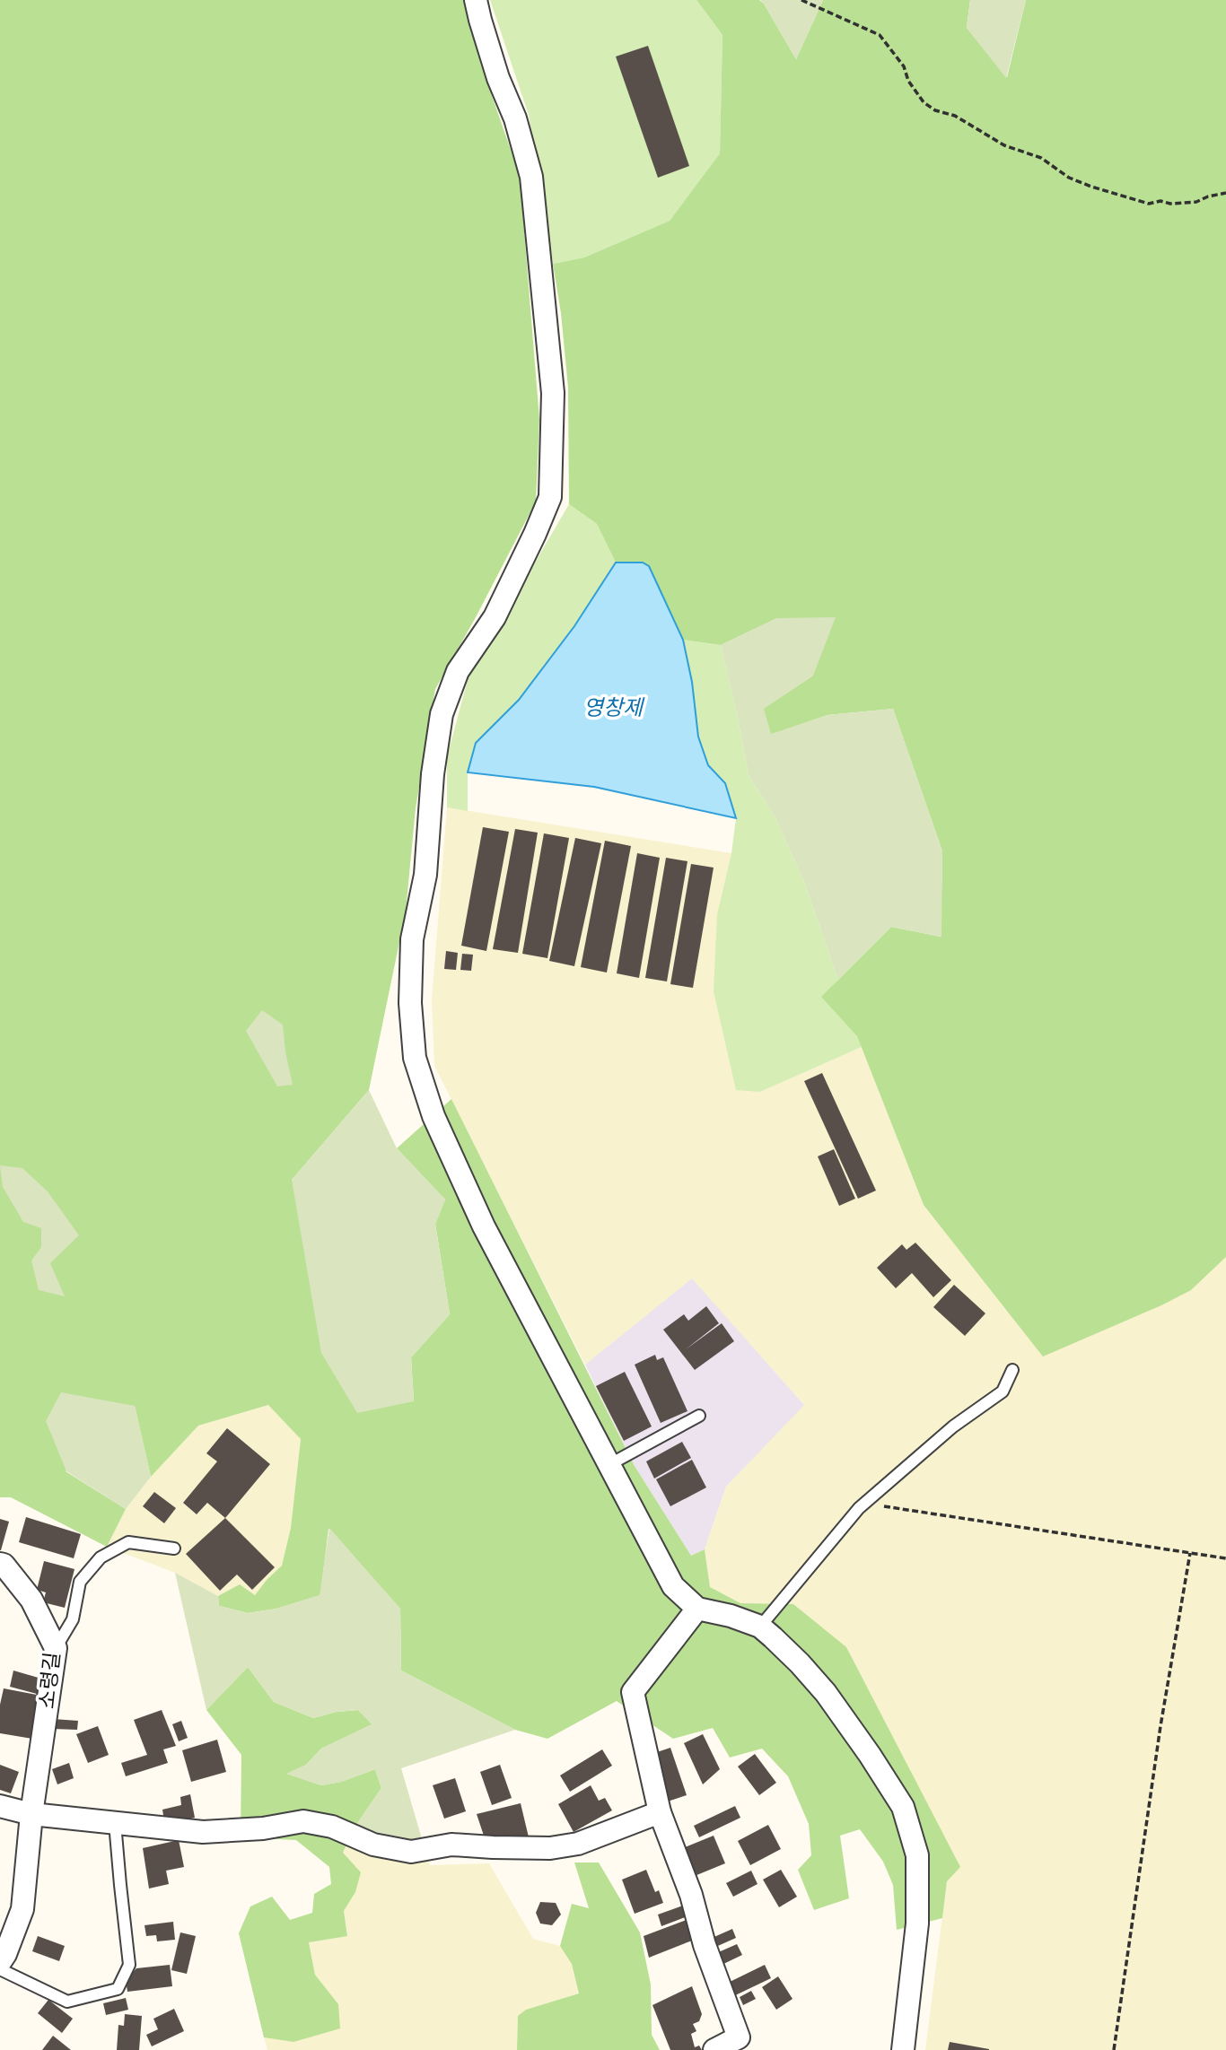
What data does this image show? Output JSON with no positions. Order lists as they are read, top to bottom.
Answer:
{
  "streets": {
    "street": ["소령길"]
  },
  "water": ["영창제"]
}
